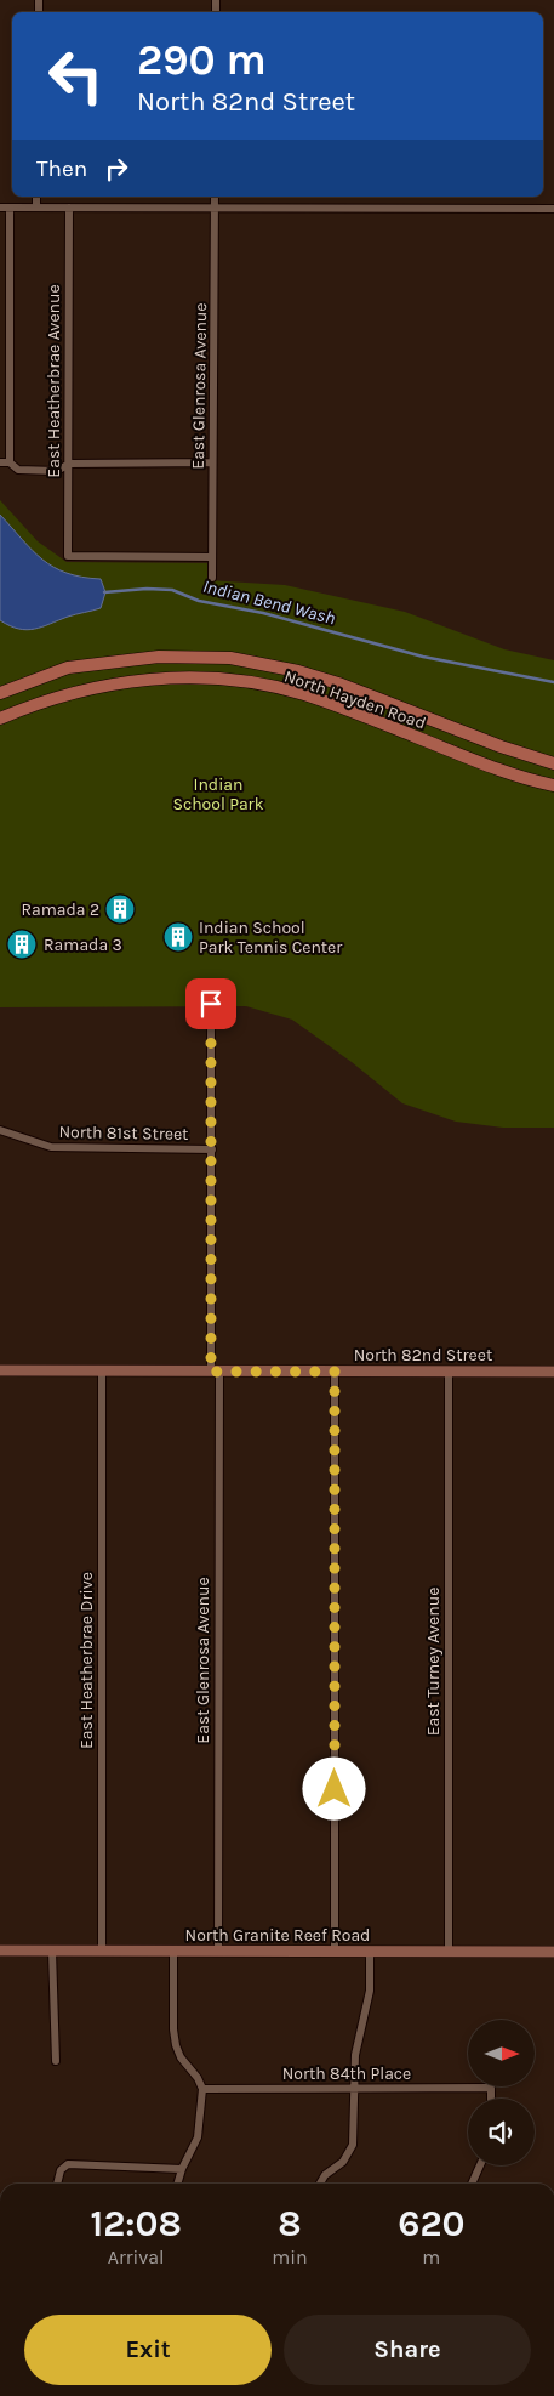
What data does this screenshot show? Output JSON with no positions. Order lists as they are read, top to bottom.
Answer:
{
  "streets": {
    "main road": ["North Hayden Road"],
    "street": [
      "East Heatherbrae Avenue",
      "East Glenrosa Avenue",
      "North 81st Street",
      "North 82nd Street",
      "East Heatherbrae Drive",
      "East Turney Avenue",
      "North Granite Reef Road",
      "North 84th Place"
    ]
  },
  "crossings": [
    ["East Heatherbrae Avenue", "East Glenrosa Avenue"],
    ["East Glenrosa Avenue", "North 81st Street"],
    ["East Glenrosa Avenue", "North 82nd Street"],
    ["East Glenrosa Avenue", "North Granite Reef Road"],
    ["North 82nd Street", "East Heatherbrae Drive"],
    ["North 82nd Street", "East Turney Avenue"],
    ["East Heatherbrae Drive", "North Granite Reef Road"],
    ["East Turney Avenue", "North Granite Reef Road"]
  ],
  "water": ["Indian Bend Wash"],
  "parks": ["Indian School Park"],
  "places": {
    "building": ["Ramada 2", "Indian School Park Tennis Center", "Ramada 3"]
  },
  "north": "right",
  "page": {
    "turn": ["290 m", "North 82nd Street"],
    "then": "Then",
    "eta": [
      "12:08",
      "Arrival",
      "8",
      "min",
      "620",
      "m"
    ],
    "buttons": ["Exit", "Share"]
  }
}
